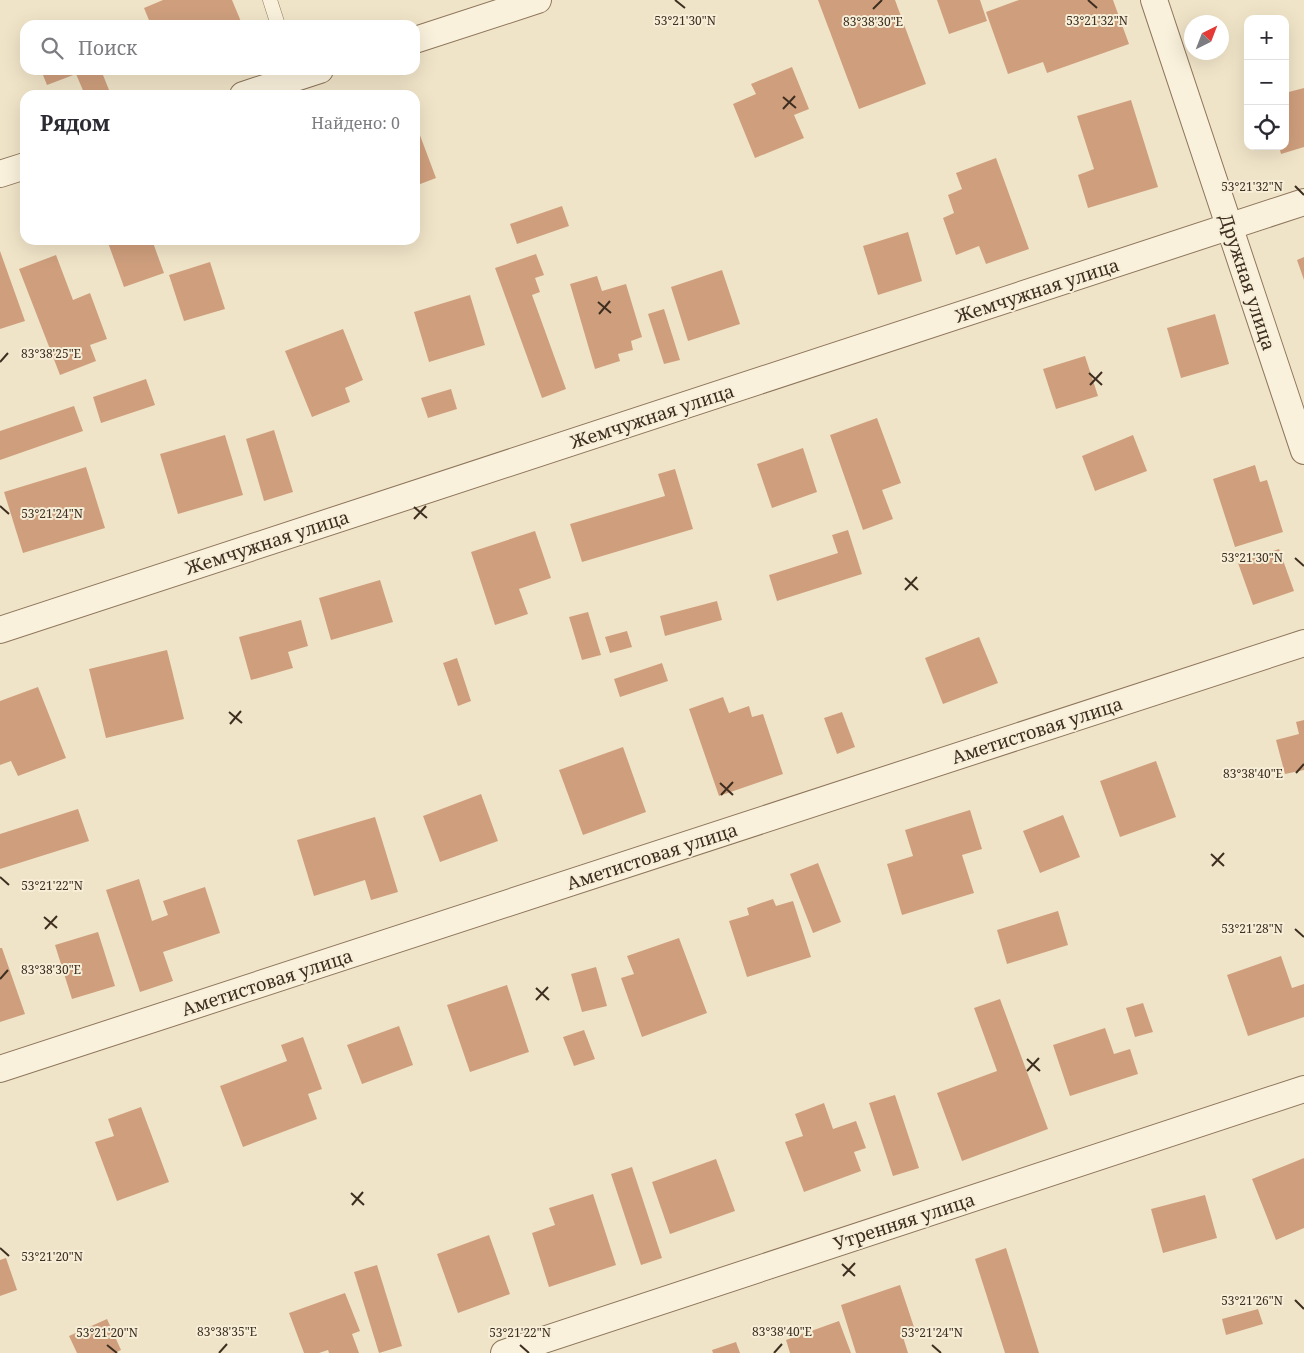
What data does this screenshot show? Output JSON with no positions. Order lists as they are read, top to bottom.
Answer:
{
  "streets": {
    "street": [
      "Дружная улица",
      "Жемчужная улица",
      "Аметистовая улица",
      "Утренняя улица"
    ]
  },
  "crossings": [
    ["Дружная улица", "Жемчужная улица"]
  ],
  "north": "top right",
  "page": {
    "map_buttons": ["+", "−"],
    "search": "Поиск",
    "heading": ["Рядом", "Найдено: 0"]
  },
  "coordinates": [
    "53°21'32\"N",
    "53°21'30\"N",
    "83°38'30\"E",
    "83°38'25\"E",
    "53°21'24\"N",
    "83°38'40\"E",
    "53°21'22\"N",
    "53°21'28\"N",
    "53°21'20\"N",
    "53°21'26\"N",
    "83°38'35\"E"
  ]
}
